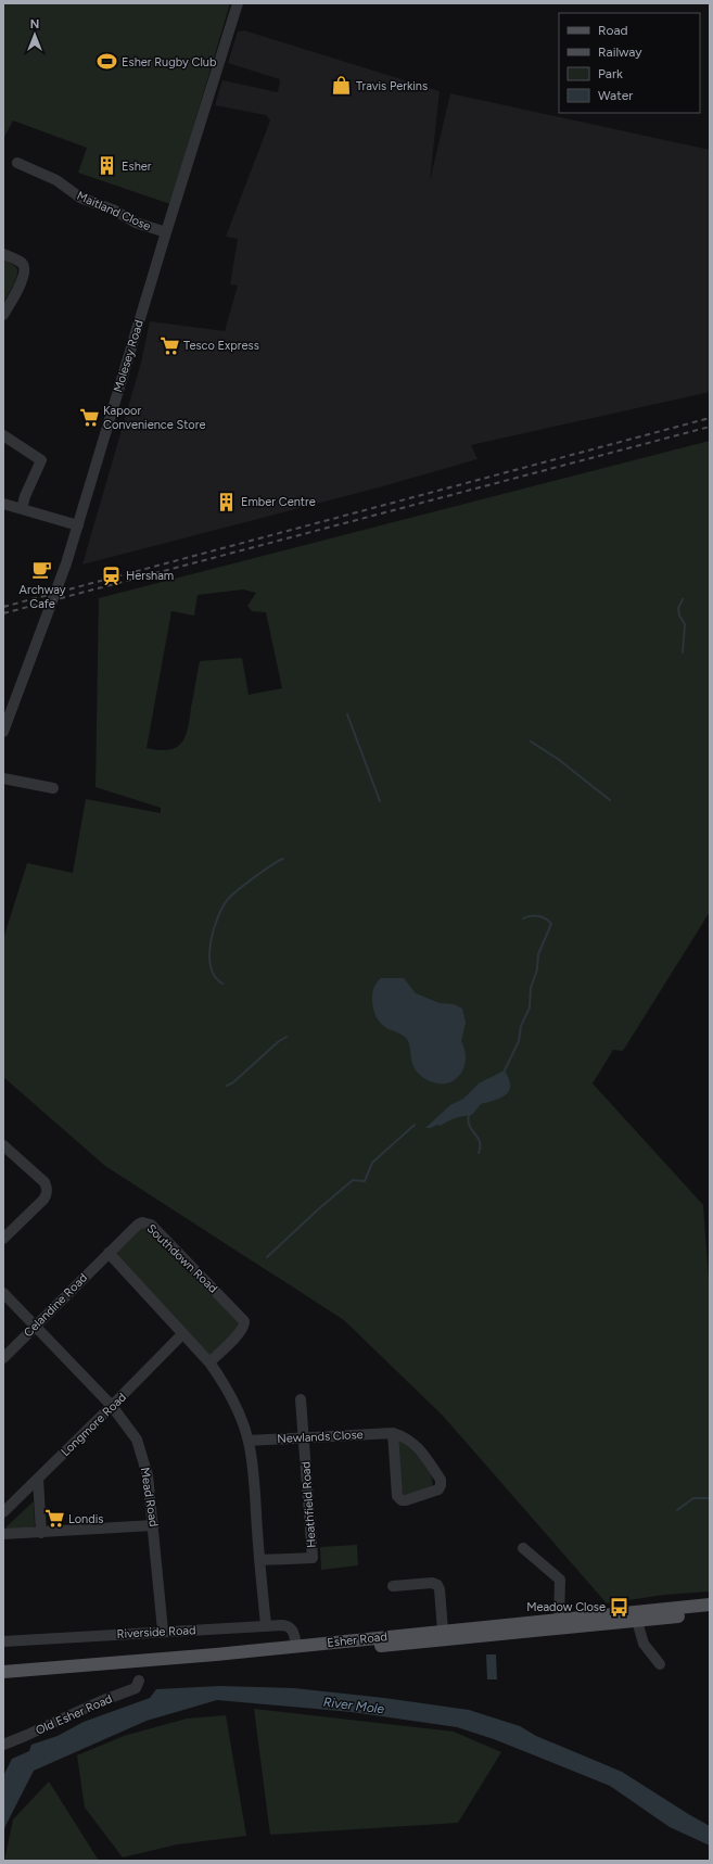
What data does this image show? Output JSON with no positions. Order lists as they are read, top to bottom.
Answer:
{
  "streets": {
    "main road": ["Esher Road"],
    "street": [
      "Maitland Close",
      "Molesey Road",
      "Southdown Road",
      "Celandine Road",
      "Longmore Road",
      "Newlands Close",
      "Mead Road",
      "Heathfield Road",
      "Riverside Road",
      "Old Esher Road"
    ]
  },
  "crossings": [
    ["Maitland Close", "Molesey Road"],
    ["Southdown Road", "Celandine Road"],
    ["Celandine Road", "Mead Road"],
    ["Longmore Road", "Mead Road"],
    ["Newlands Close", "Heathfield Road"],
    ["Mead Road", "Riverside Road"],
    ["Riverside Road", "Esher Road"]
  ],
  "water": ["River Mole"],
  "places": {
    "sports": ["Esher Rugby Club"],
    "shop": ["Travis Perkins"],
    "building": ["Esher", "Ember Centre"],
    "supermarket": ["Tesco Express", "Kapoor Convenience Store", "Londis"],
    "cafe": ["Archway Cafe"],
    "station": ["Hersham"],
    "bus stop": ["Meadow Close"]
  },
  "legend": [
    "Road",
    "Railway",
    "Park",
    "Water"
  ],
  "north": "top"
}
